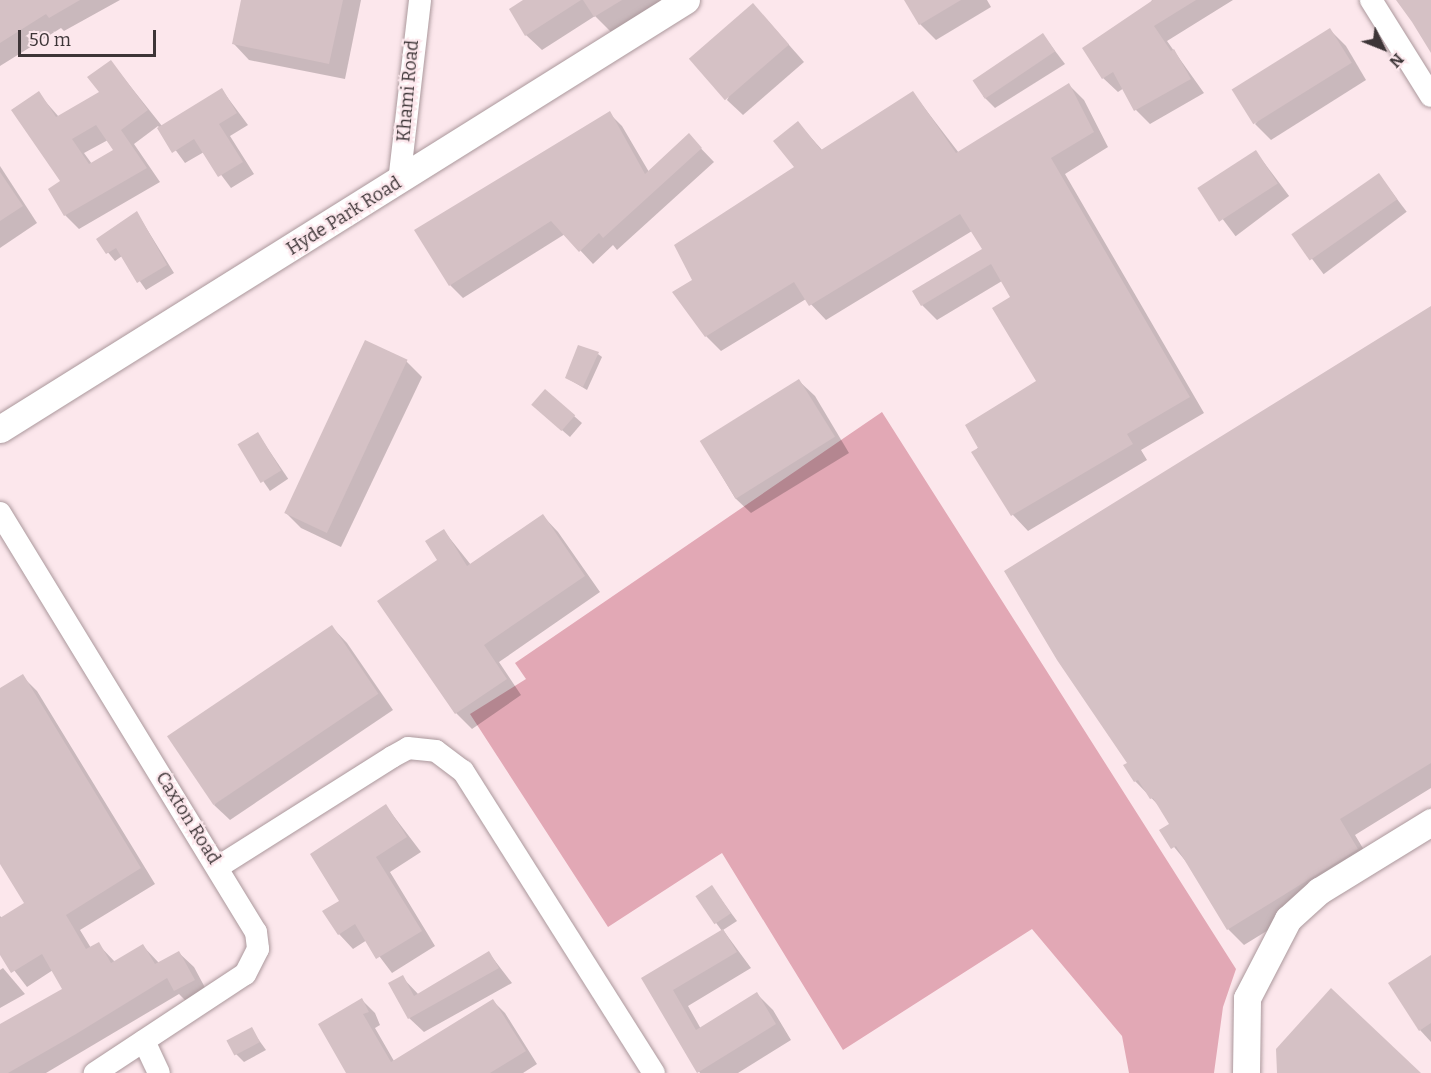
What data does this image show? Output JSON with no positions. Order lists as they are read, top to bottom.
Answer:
{
  "streets": {
    "street": ["Khami Road", "Hyde Park Road", "Caxton Road"]
  },
  "crossings": [
    ["Khami Road", "Hyde Park Road"]
  ],
  "scale_bar": "50 m",
  "north": "bottom right"
}
